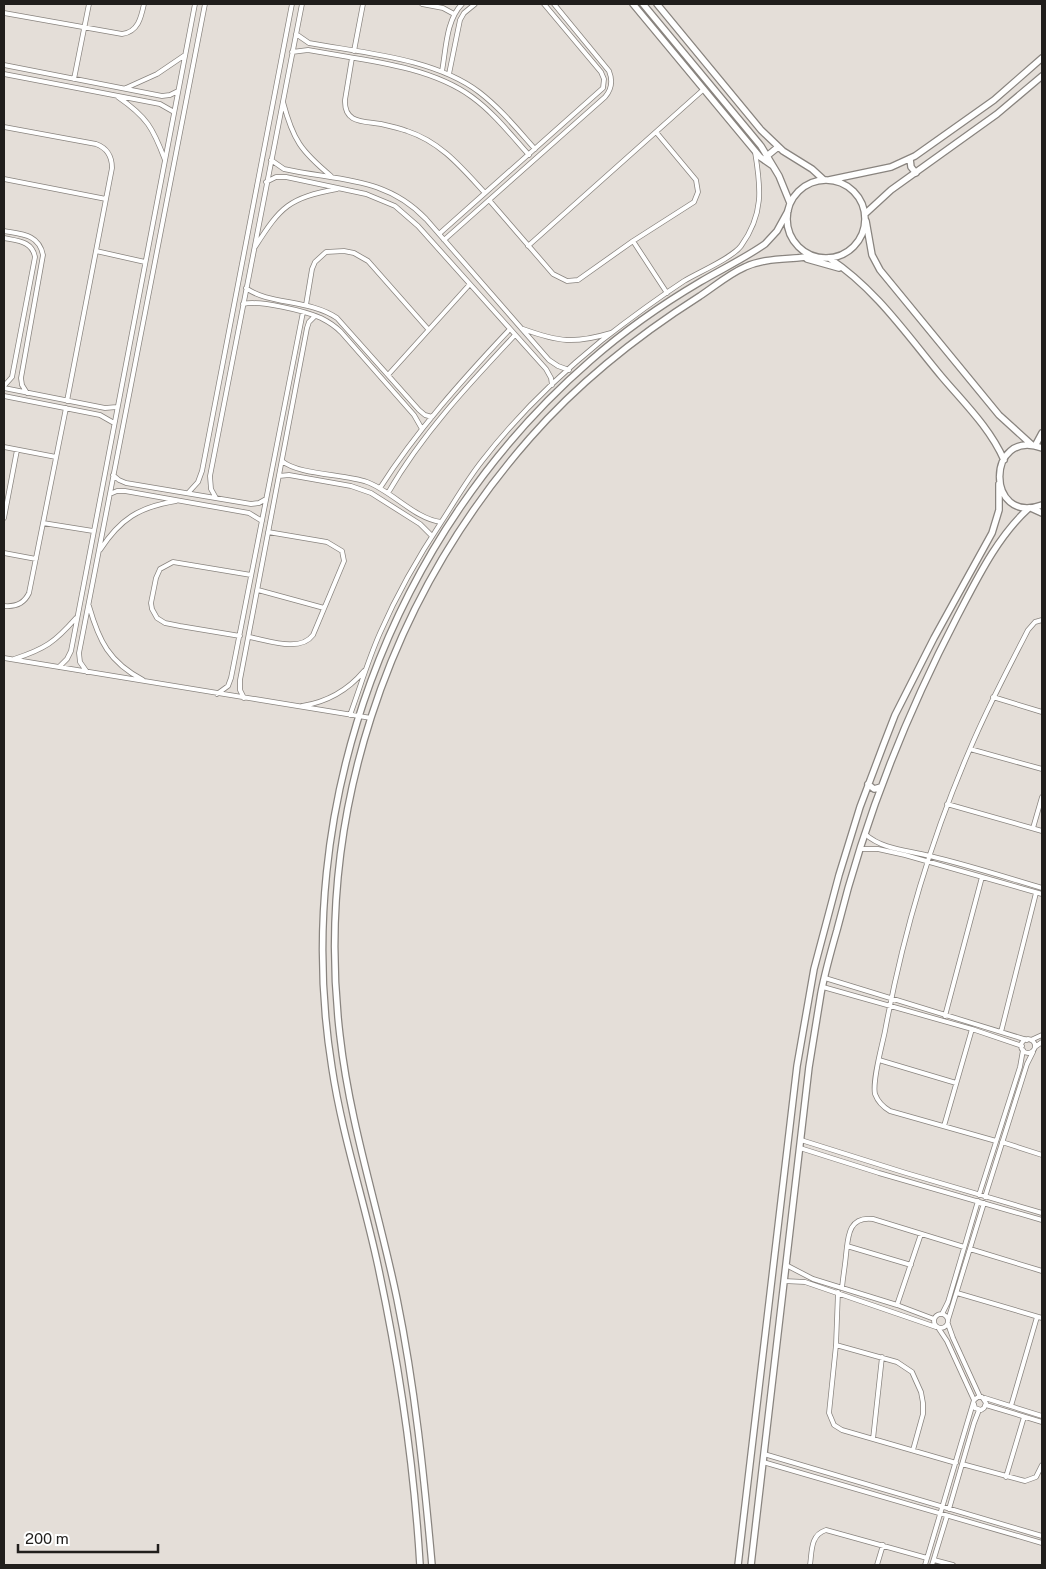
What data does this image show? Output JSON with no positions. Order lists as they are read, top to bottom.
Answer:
{
  "scale_bar": "200 m"
}
